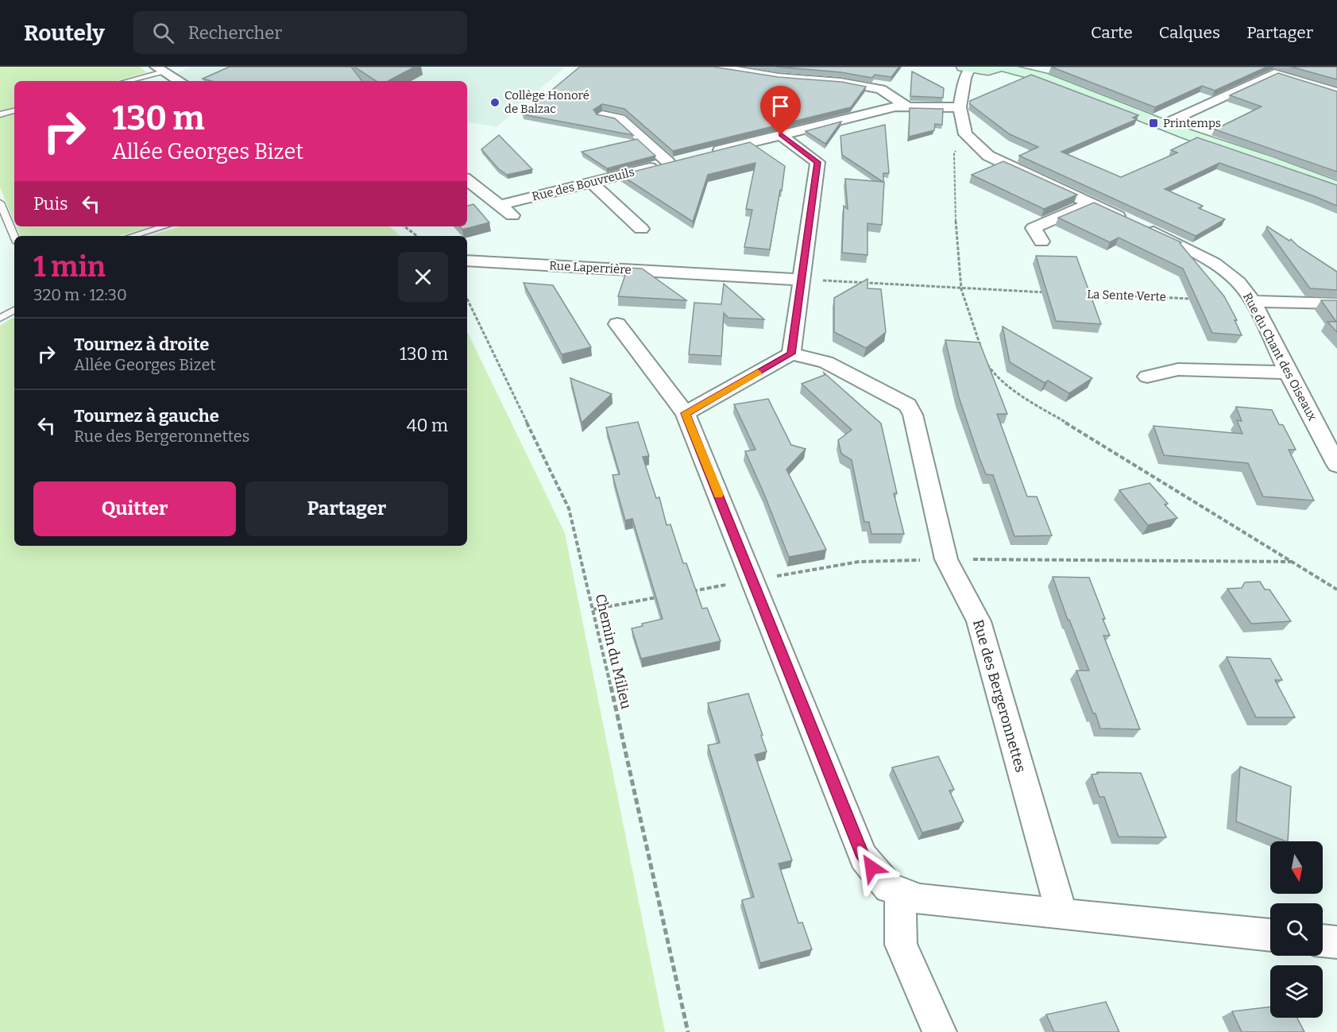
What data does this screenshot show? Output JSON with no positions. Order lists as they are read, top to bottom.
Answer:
{
  "streets": {
    "street": [
      "Rue des Bouvreuils",
      "Rue Laperrière",
      "Rue du Chant des Oiseaux",
      "Rue des Bergeronnettes"
    ],
    "path": ["La Sente Verte", "Chemin du Milieu"]
  },
  "places": {
    "other": ["Collège Honoré de Balzac"],
    "transit": ["Printemps"]
  },
  "north": "bottom",
  "page": {
    "header": "Routely",
    "search": "Rechercher",
    "nav": ["Carte", "Calques", "Partager"],
    "turn": ["130 m", "Allée Georges Bizet"],
    "then": "Puis",
    "heading": ["1 min", "320 m · 12:30"],
    "list": [
      {
        "name": "Tournez à droite",
        "note": "Allée Georges Bizet",
        "value": "130 m"
      },
      {
        "name": "Tournez à gauche",
        "note": "Rue des Bergeronnettes",
        "value": "40 m"
      }
    ],
    "buttons": ["Quitter", "Partager"]
  }
}
